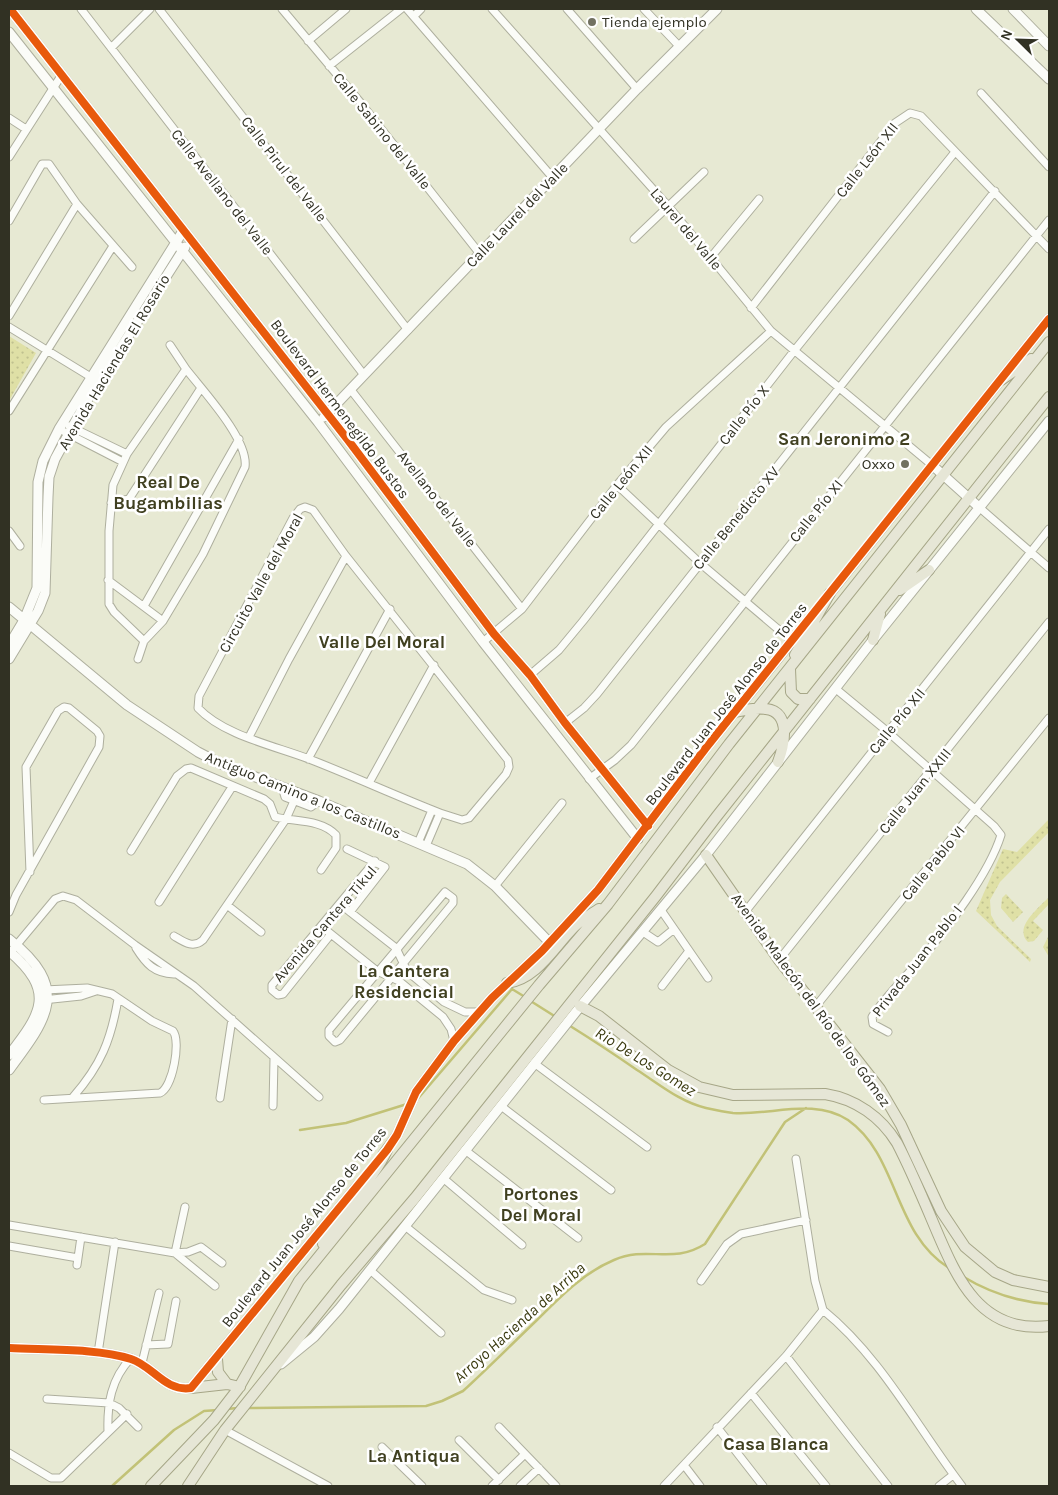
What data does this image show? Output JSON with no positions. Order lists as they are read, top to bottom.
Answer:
{
  "streets": {
    "main road": ["Boulevard Juan José Alonso de Torres", "Avenida Malecón del Río de los Gómez"],
    "street": [
      "Calle Sabino del Valle",
      "Calle León XII",
      "Calle Pirul del Valle",
      "Calle Avellano del Valle",
      "Calle Laurel del Valle",
      "Laurel del Valle",
      "Avenida Haciendas El Rosario",
      "Boulevard Hermenegildo Bustos",
      "Calle Pío X",
      "Avellano del Valle",
      "Calle Pío XI",
      "Calle Benedicto XV",
      "Circuito Valle del Moral",
      "Calle Pío XII",
      "Calle Juan XXIII",
      "Antiguo Camino a los Castillos",
      "Calle Pablo VI",
      "Avenida Cantera Tikul",
      "Privada Juan Pablo I"
    ]
  },
  "crossings": [
    ["Calle Sabino del Valle", "Calle Laurel del Valle"],
    ["Calle León XII", "Laurel del Valle"],
    ["Calle León XII", "Boulevard Hermenegildo Bustos"],
    ["Calle León XII", "Calle Pío X"],
    ["Calle León XII", "Avellano del Valle"],
    ["Calle Pirul del Valle", "Calle Laurel del Valle"],
    ["Calle Avellano del Valle", "Calle Laurel del Valle"],
    ["Calle Laurel del Valle", "Laurel del Valle"],
    ["Calle Laurel del Valle", "Boulevard Hermenegildo Bustos"],
    ["Calle Laurel del Valle", "Avellano del Valle"],
    ["Laurel del Valle", "Calle Pío X"],
    ["Laurel del Valle", "Calle Pío XI"],
    ["Laurel del Valle", "Calle Benedicto XV"],
    ["Laurel del Valle", "Boulevard Juan José Alonso de Torres"],
    ["Avenida Haciendas El Rosario", "Boulevard Hermenegildo Bustos"],
    ["Avenida Haciendas El Rosario", "Antiguo Camino a los Castillos"],
    ["Boulevard Hermenegildo Bustos", "Calle Pío X"],
    ["Boulevard Hermenegildo Bustos", "Calle Pío XI"],
    ["Boulevard Hermenegildo Bustos", "Calle Benedicto XV"],
    ["Boulevard Hermenegildo Bustos", "Boulevard Juan José Alonso de Torres"],
    ["Boulevard Juan José Alonso de Torres", "Antiguo Camino a los Castillos"],
    ["Calle Pío XII", "Avenida Malecón del Río de los Gómez"],
    ["Calle Juan XXIII", "Avenida Malecón del Río de los Gómez"],
    ["Calle Pablo VI", "Privada Juan Pablo I"],
    ["Calle Pablo VI", "Avenida Malecón del Río de los Gómez"]
  ],
  "districts": [
    "San Jeronimo 2",
    "Real De Bugambilias",
    "Valle Del Moral",
    "La Cantera Residencial",
    "Portones Del Moral",
    "Casa Blanca",
    "La Antiqua"
  ],
  "water": ["Rio De Los Gomez", "Arroyo Hacienda de Arriba"],
  "places": ["Tienda ejemplo", "Oxxo"],
  "north": "top left"
}
